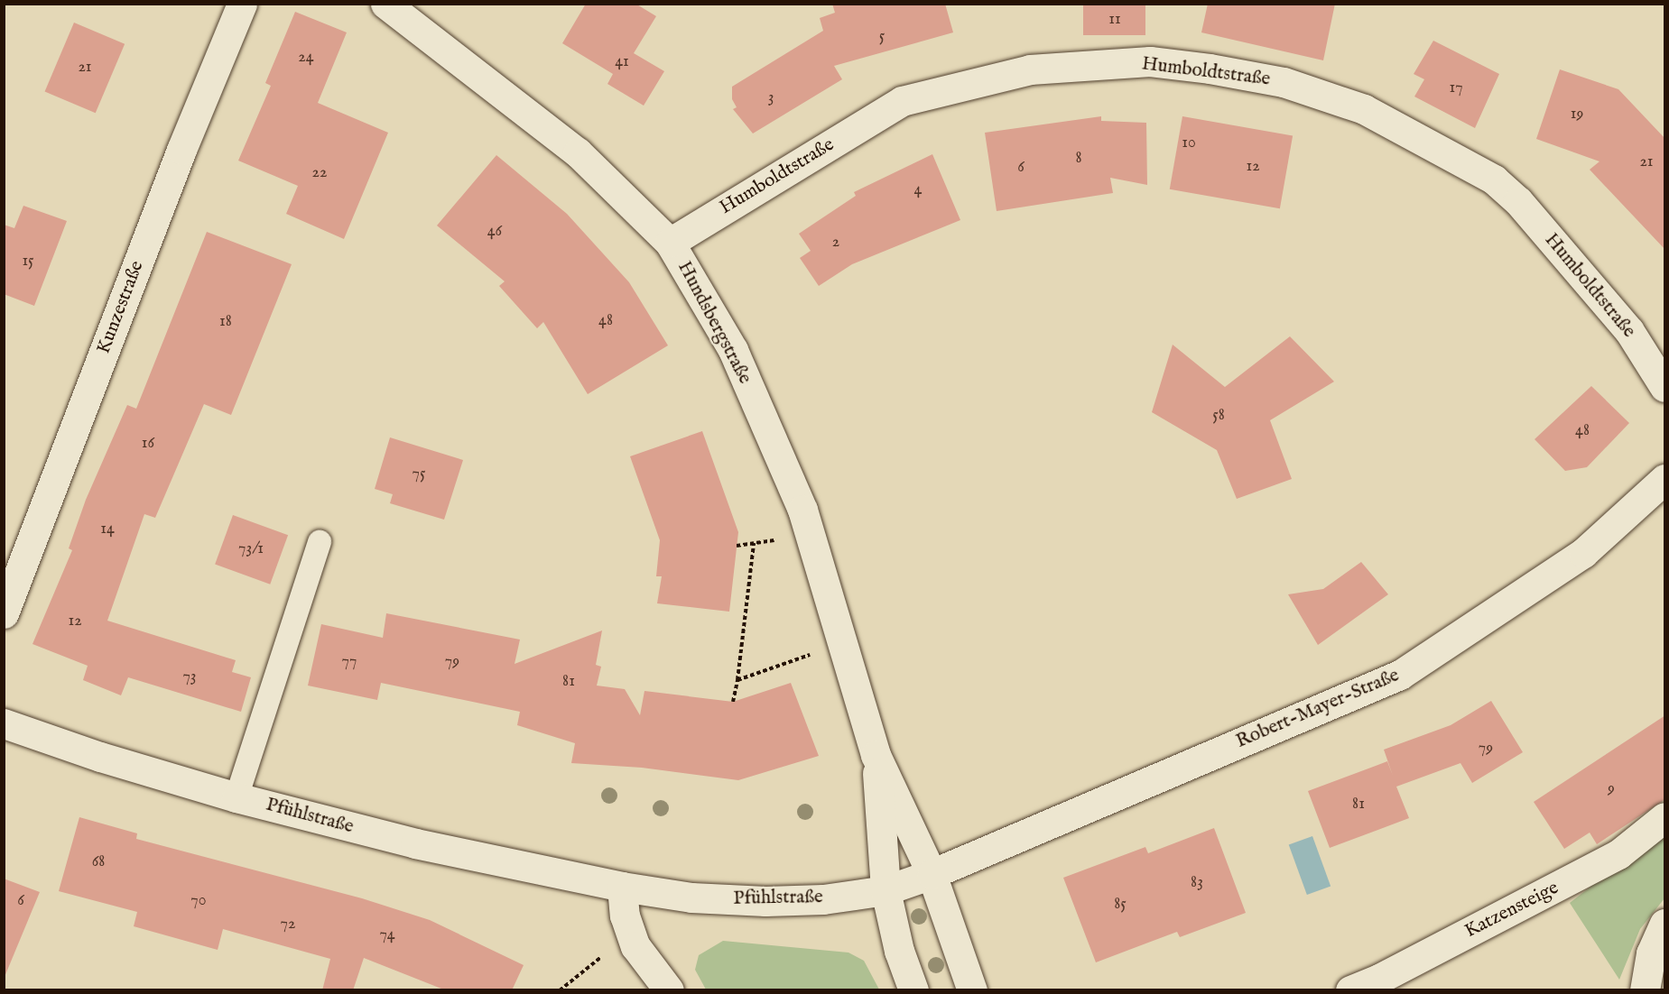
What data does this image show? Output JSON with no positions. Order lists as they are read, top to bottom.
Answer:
{
  "streets": {
    "street": [
      "Humboldtstraße",
      "Kunzestraße",
      "Hundsbergstraße",
      "Robert-Mayer-Straße",
      "Pfühlstraße",
      "Katzensteige"
    ]
  },
  "crossings": [
    ["Humboldtstraße", "Hundsbergstraße"],
    ["Hundsbergstraße", "Robert-Mayer-Straße"],
    ["Hundsbergstraße", "Pfühlstraße"],
    ["Robert-Mayer-Straße", "Pfühlstraße"]
  ],
  "house_numbers": [
    "11",
    "5",
    "24",
    "41",
    "21",
    "17",
    "3",
    "19",
    "10",
    "8",
    "21",
    "12",
    "6",
    "22",
    "4",
    "46",
    "2",
    "15",
    "48",
    "18",
    "58",
    "48",
    "16",
    "75",
    "14",
    "73/1",
    "12",
    "77",
    "79",
    "73",
    "81",
    "79",
    "9",
    "81",
    "68",
    "83",
    "6",
    "70",
    "85",
    "72",
    "74"
  ]
}
